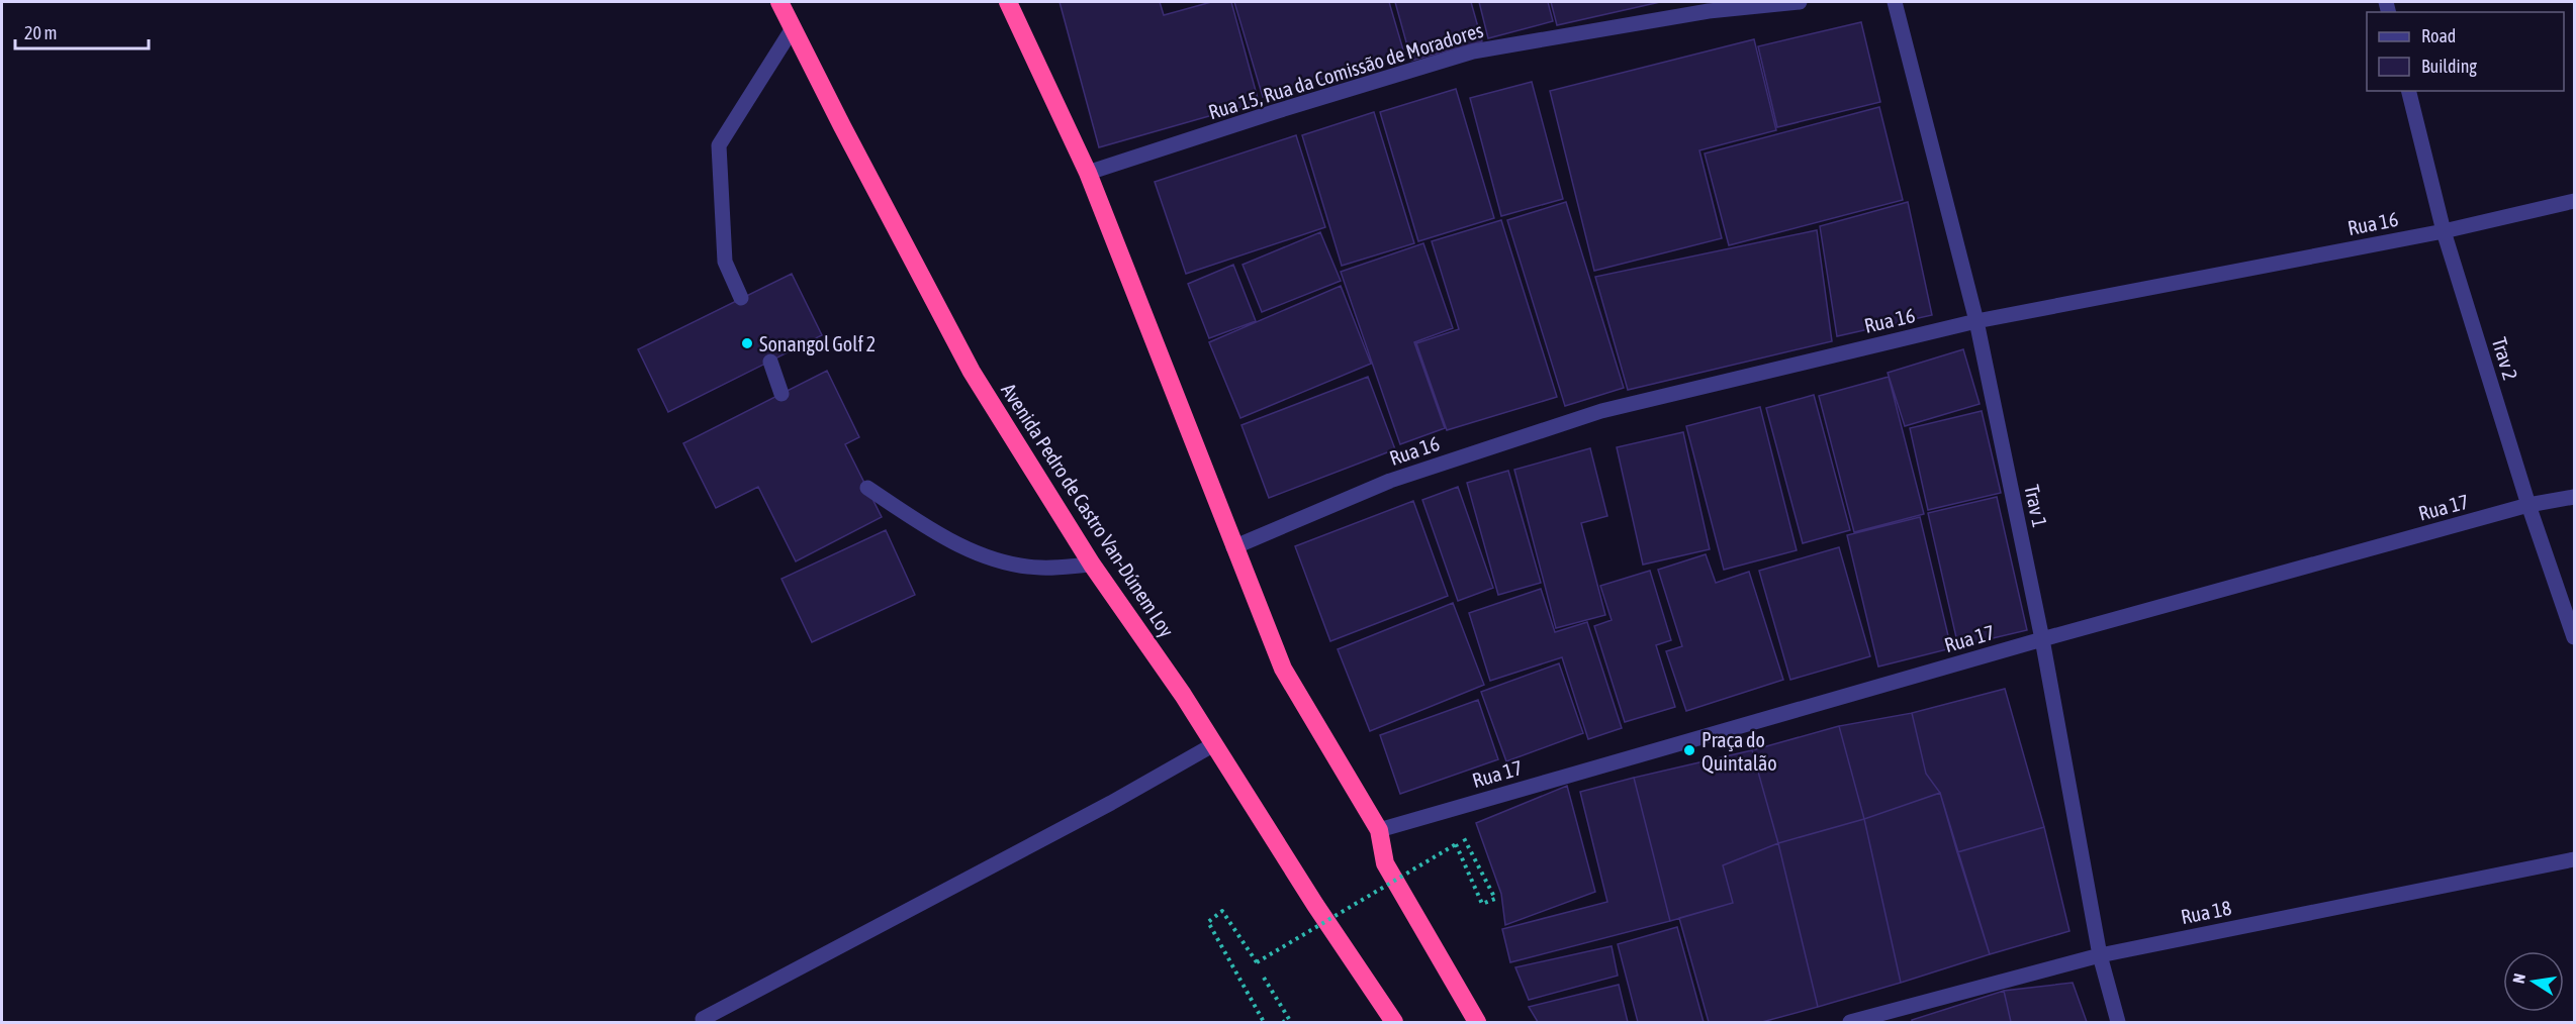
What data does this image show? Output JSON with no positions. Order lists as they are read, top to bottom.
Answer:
{
  "streets": {
    "highway": ["Avenida Pedro de Castro Van-Dúnem Loy"],
    "street": [
      "Rua 15, Rua da Comissão de Moradores",
      "Rua 16",
      "Trav 2",
      "Trav 1",
      "Rua 17",
      "Rua 18"
    ]
  },
  "crossings": [
    ["Rua 16", "Trav 2"],
    ["Rua 16", "Trav 1"],
    ["Trav 2", "Rua 17"],
    ["Trav 1", "Rua 17"],
    ["Trav 1", "Rua 18"]
  ],
  "places": ["Sonangol Golf 2", "Praça do Quintalão"],
  "legend": ["Road", "Building"],
  "scale_bar": "20 m",
  "north": "left"
}
